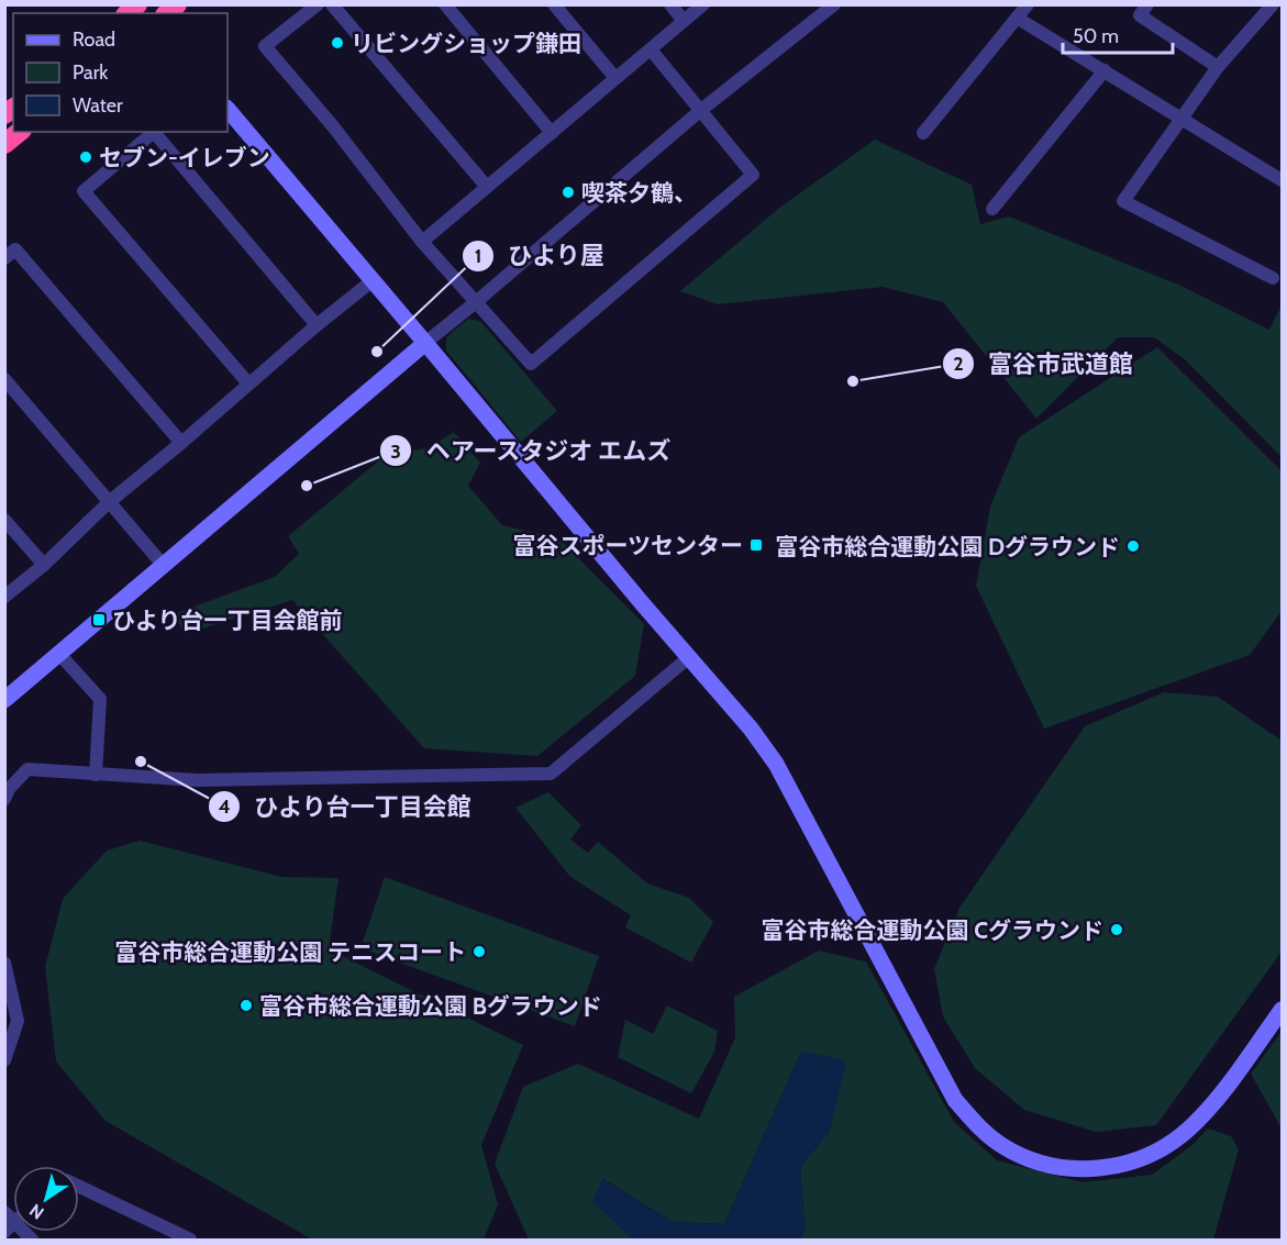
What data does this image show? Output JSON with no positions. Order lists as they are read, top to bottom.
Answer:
{
  "places": {
    "other": [
      "リビングショップ鎌田",
      "セブン-イレブン",
      "喫茶夕鶴、",
      "ひより屋",
      "富谷市武道館",
      "ヘアースタジオ エムズ",
      "富谷市総合運動公園 Dグラウンド",
      "ひより台一丁目会館",
      "富谷市総合運動公園 Cグラウンド",
      "富谷市総合運動公園 テニスコート",
      "富谷市総合運動公園 Bグラウンド"
    ],
    "transit": ["富谷スポーツセンター", "ひより台一丁目会館前"]
  },
  "legend": ["Road", "Park", "Water"],
  "scale_bar": "50 m",
  "north": "bottom left"
}
